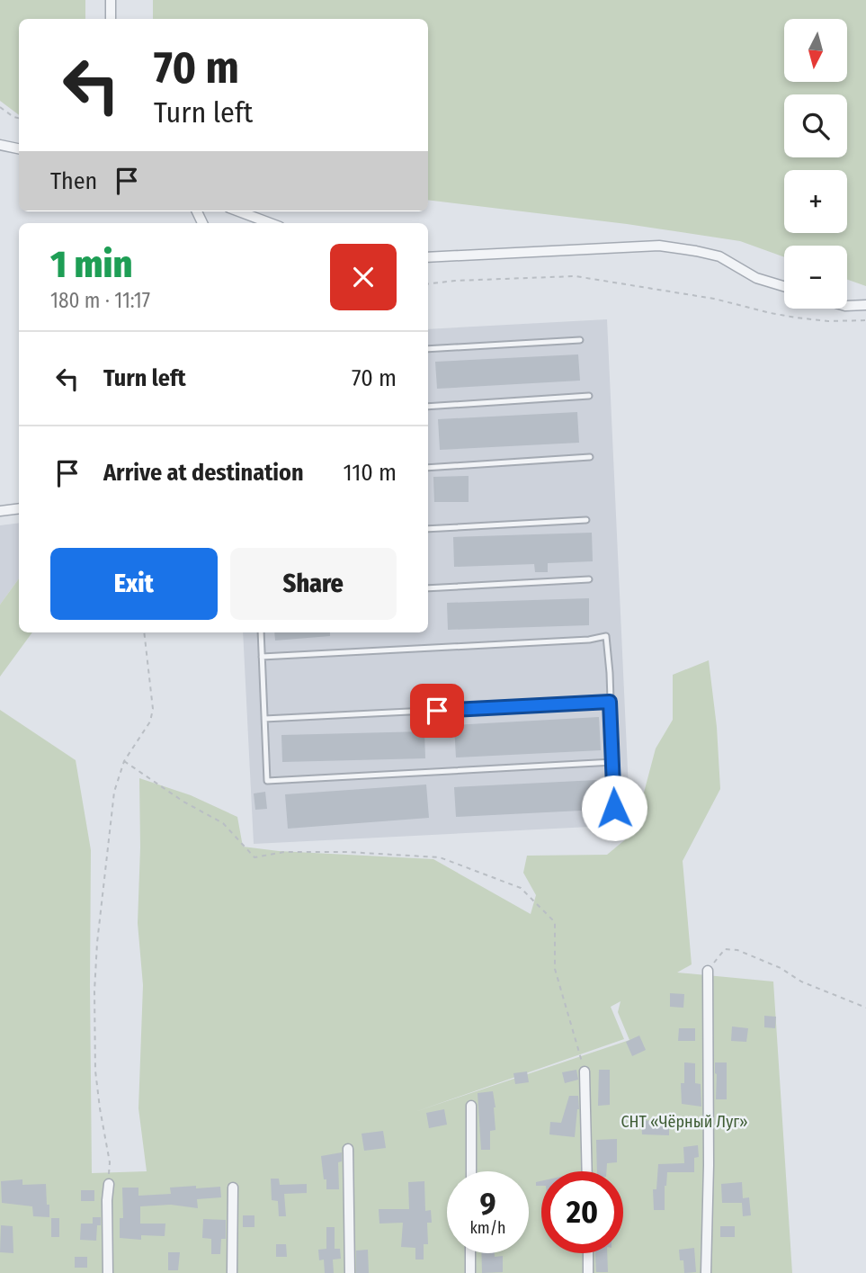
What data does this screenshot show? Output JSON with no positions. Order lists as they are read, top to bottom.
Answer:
{
  "parks": ["СНТ «Чёрный Луг»"],
  "north": "bottom",
  "page": {
    "map_buttons": ["+", "−"],
    "turn": ["70 m", "Turn left"],
    "then": "Then",
    "heading": ["1 min", "180 m · 11:17"],
    "list": [
      {
        "name": "Turn left",
        "value": "70 m"
      },
      {
        "name": "Arrive at destination",
        "value": "110 m"
      }
    ],
    "buttons": ["Exit", "Share"],
    "speed": "9 km/h",
    "limit": "20"
  }
}
